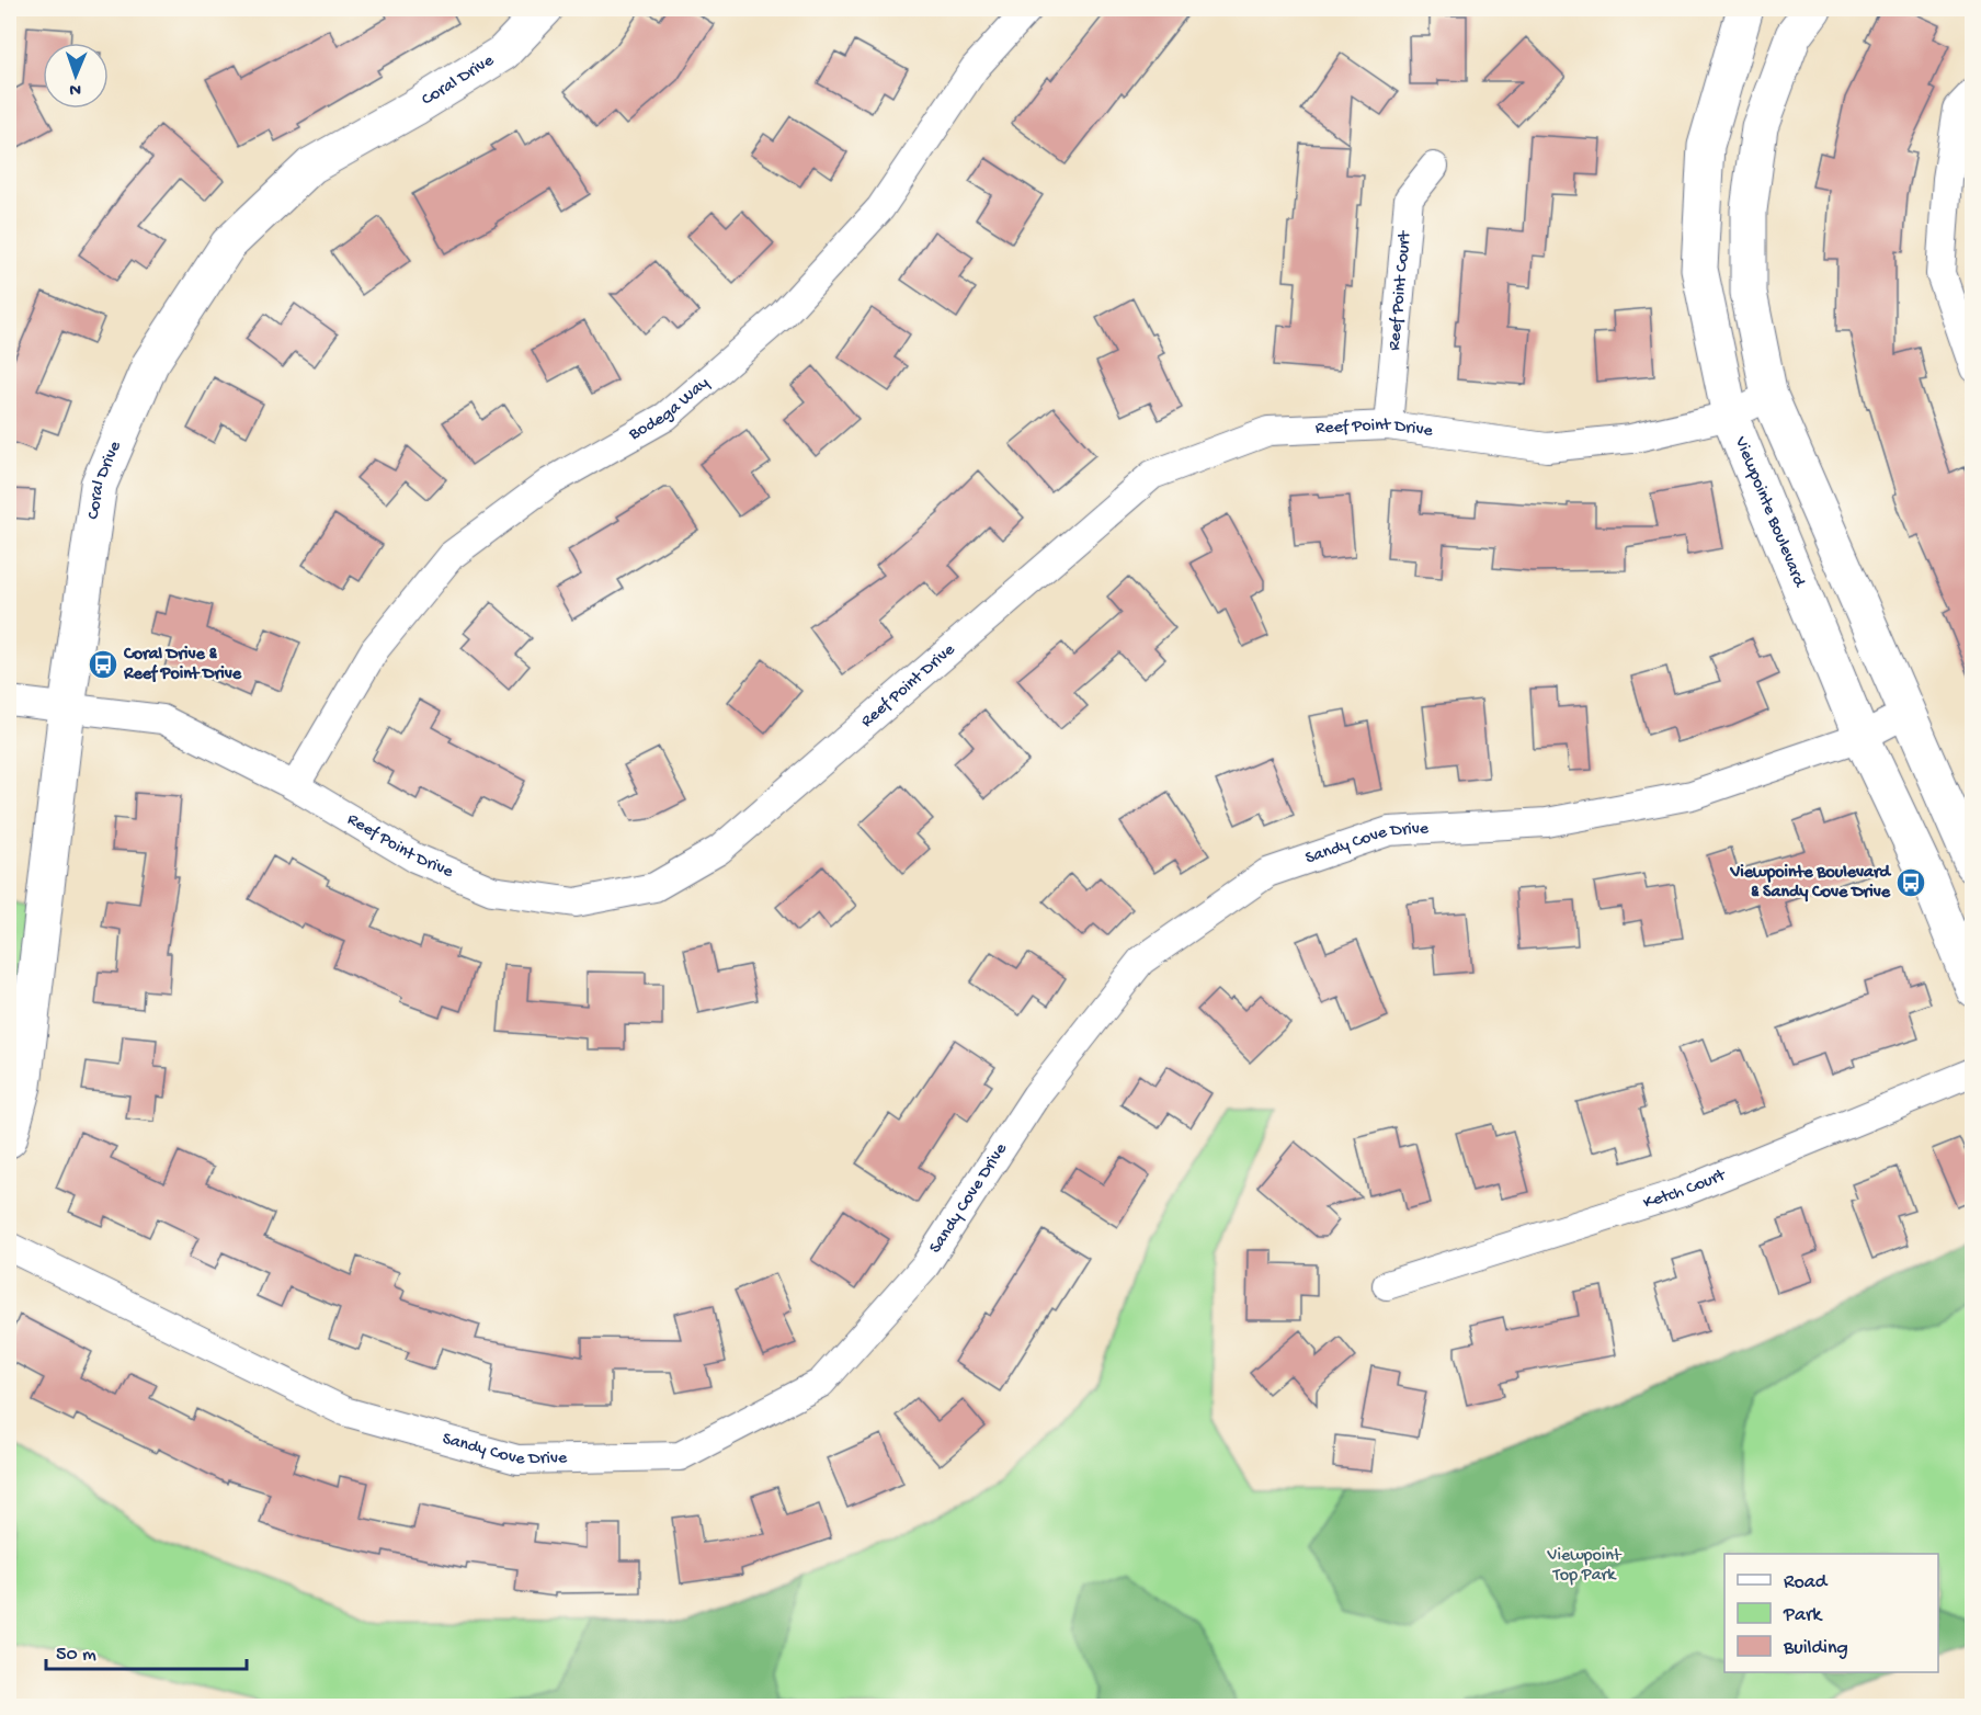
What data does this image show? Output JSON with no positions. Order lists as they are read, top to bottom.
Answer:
{
  "streets": {
    "street": [
      "Coral Drive",
      "Reef Point Court",
      "Bodega Way",
      "Reef Point Drive",
      "Viewpointe Boulevard",
      "Sandy Cove Drive",
      "Ketch Court"
    ]
  },
  "crossings": [
    ["Coral Drive", "Reef Point Drive"],
    ["Reef Point Court", "Reef Point Drive"],
    ["Bodega Way", "Reef Point Drive"],
    ["Reef Point Drive", "Viewpointe Boulevard"],
    ["Viewpointe Boulevard", "Sandy Cove Drive"]
  ],
  "parks": ["Viewpoint Top Park"],
  "places": {
    "bus stop": ["Coral Drive & Reef Point Drive", "Viewpointe Boulevard & Sandy Cove Drive"]
  },
  "legend": ["Road", "Park", "Building"],
  "scale_bar": "50 m",
  "north": "bottom"
}
